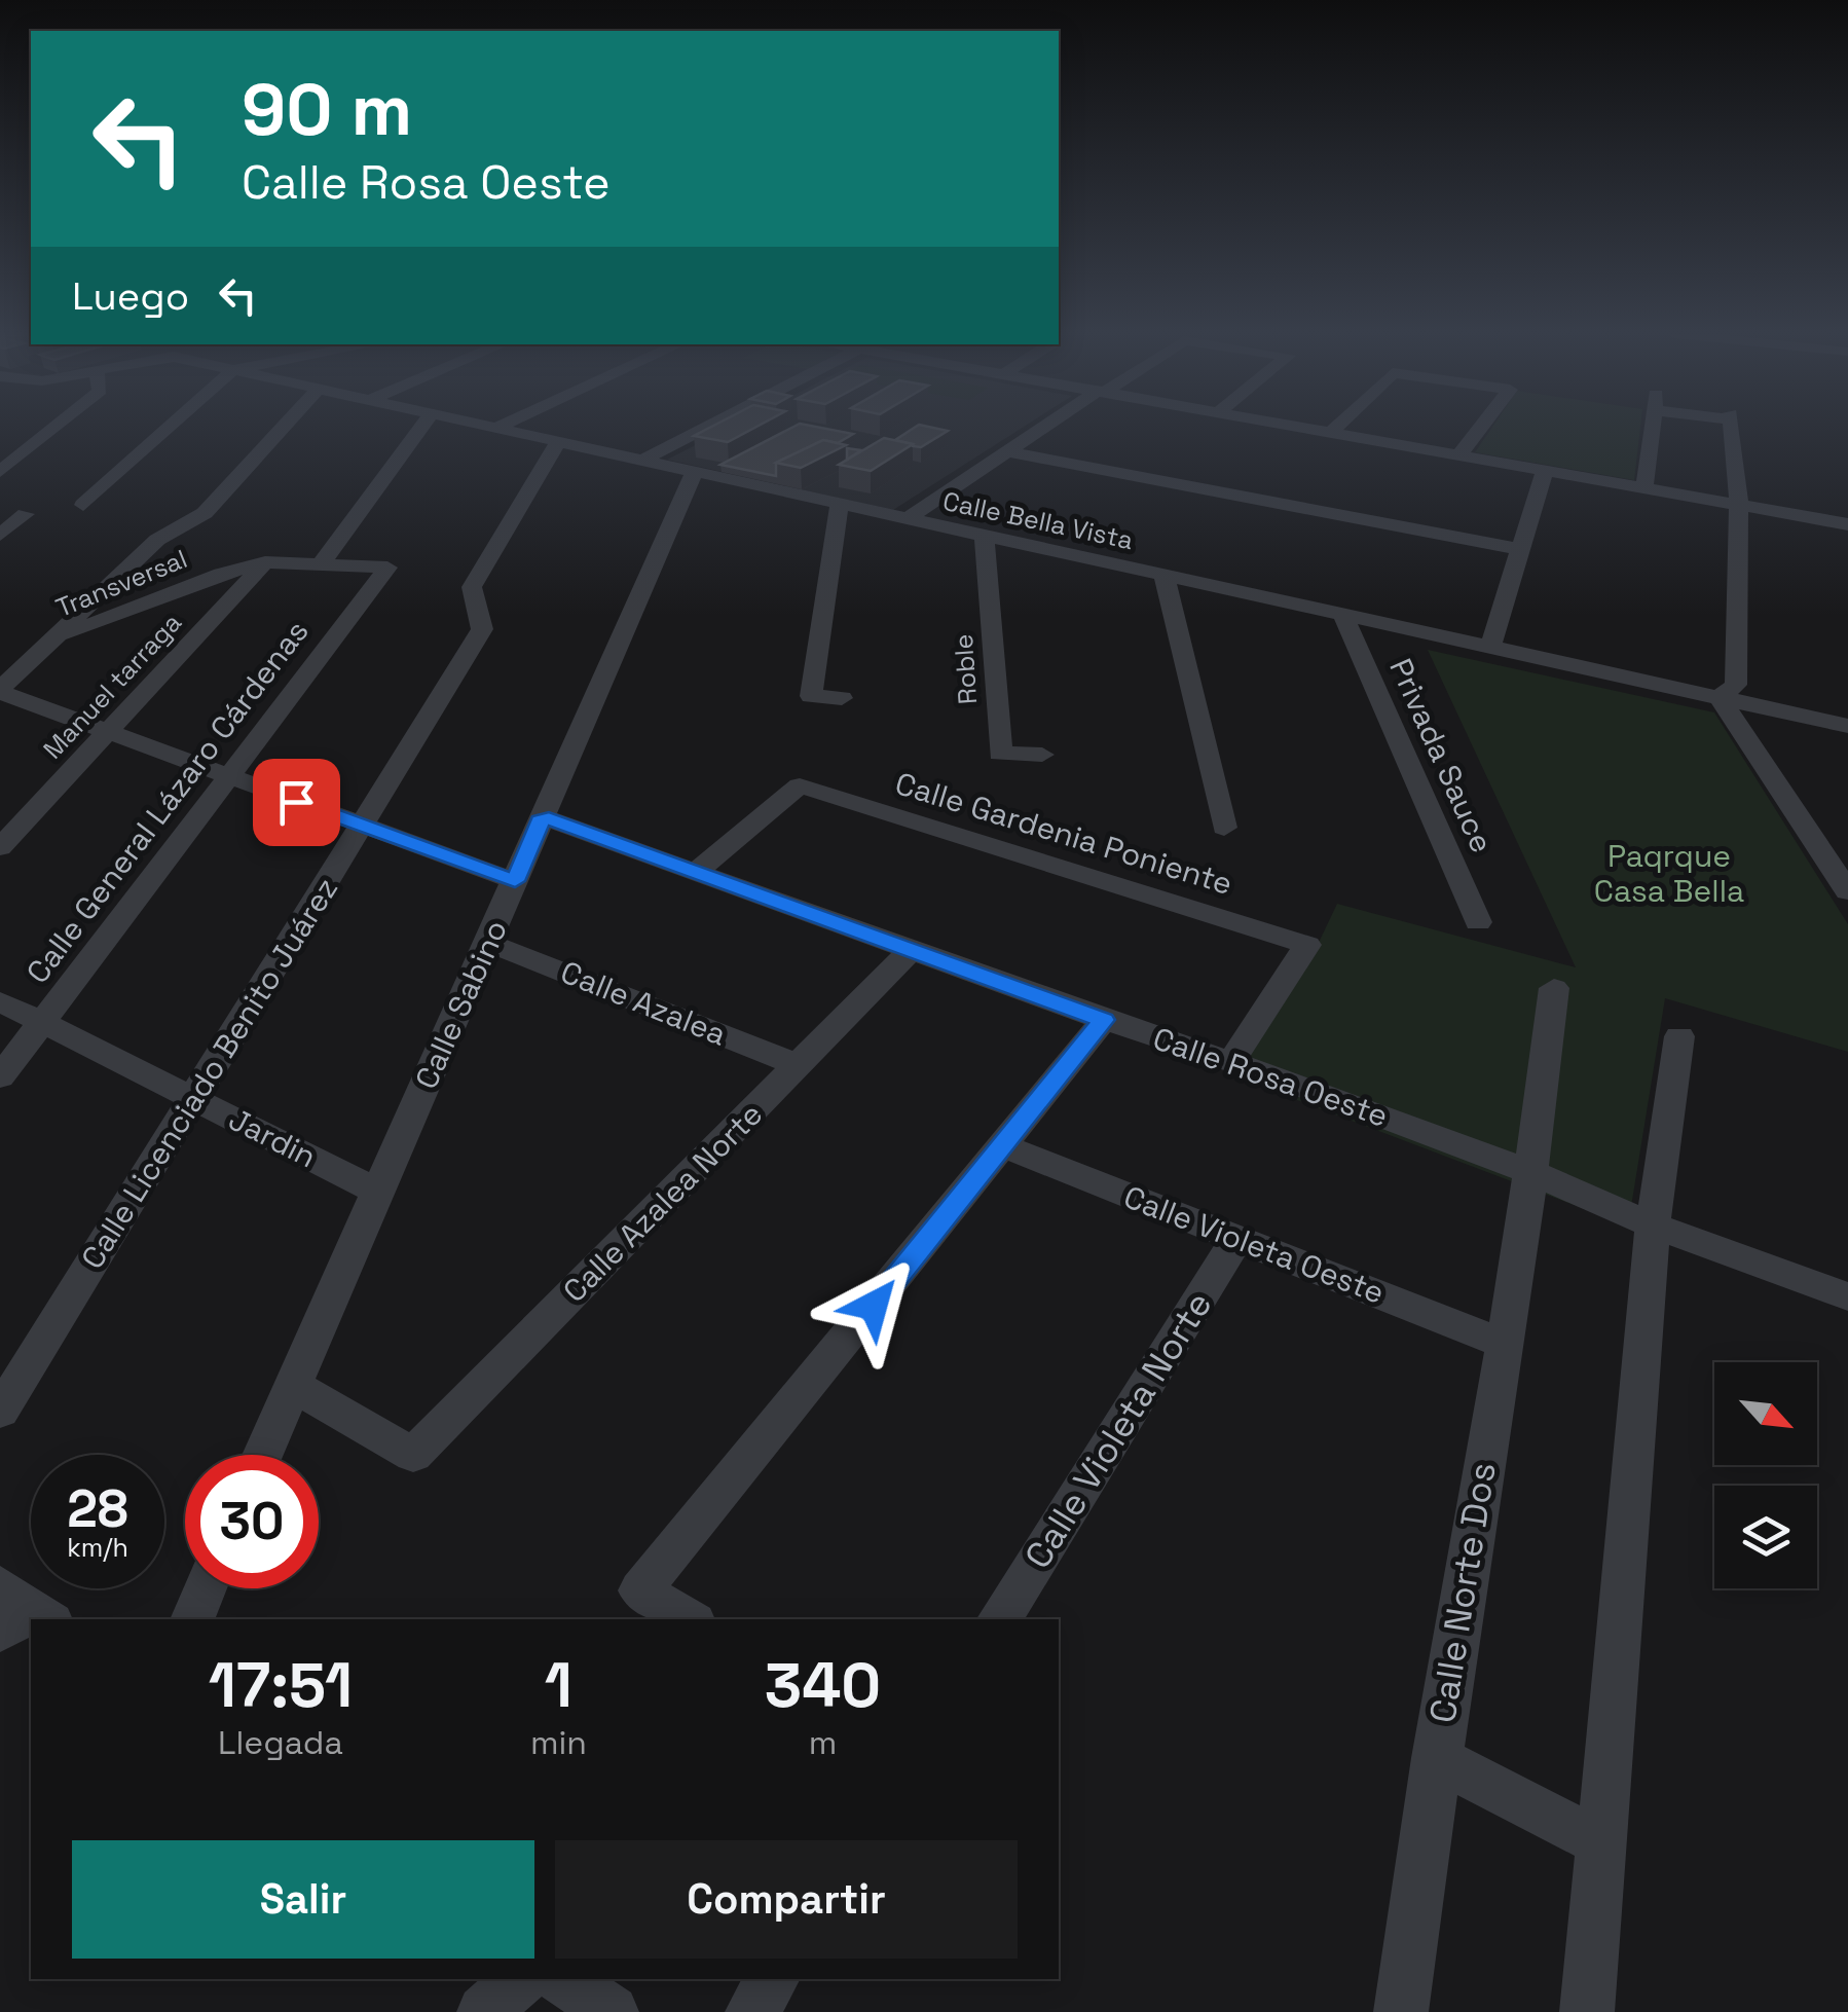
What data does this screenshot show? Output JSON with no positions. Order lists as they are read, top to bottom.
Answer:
{
  "streets": {
    "street": [
      "Calle Bella Vista",
      "Transversal",
      "Roble",
      "Manuel tarraga",
      "Privada Sauce",
      "Calle General Lázaro Cárdenas",
      "Calle Gardenia Poniente",
      "Calle Azalea",
      "Calle Sabino",
      "Calle Licenciado Benito Juárez",
      "Calle Rosa Oeste",
      "Jardin",
      "Calle Azalea Norte",
      "Calle Violeta Oeste",
      "Calle Violeta Norte",
      "Calle Norte Dos"
    ]
  },
  "crossings": [
    ["Calle Bella Vista", "Roble"],
    ["Calle Bella Vista", "Privada Sauce"],
    ["Calle Bella Vista", "Calle Sabino"],
    ["Calle Bella Vista", "Calle Licenciado Benito Juárez"],
    ["Transversal", "Manuel tarraga"],
    ["Transversal", "Calle General Lázaro Cárdenas"],
    ["Calle General Lázaro Cárdenas", "Jardin"],
    ["Calle Gardenia Poniente", "Calle Rosa Oeste"],
    ["Calle Azalea", "Calle Sabino"],
    ["Calle Azalea", "Calle Azalea Norte"],
    ["Calle Sabino", "Calle Rosa Oeste"],
    ["Calle Sabino", "Jardin"],
    ["Calle Sabino", "Calle Azalea Norte"],
    ["Calle Licenciado Benito Juárez", "Jardin"],
    ["Calle Rosa Oeste", "Calle Azalea Norte"],
    ["Calle Rosa Oeste", "Calle Norte Dos"],
    ["Calle Violeta Oeste", "Calle Violeta Norte"],
    ["Calle Violeta Oeste", "Calle Norte Dos"]
  ],
  "parks": ["Paqrque Casa Bella"],
  "north": "bottom right",
  "page": {
    "turn": ["90 m", "Calle Rosa Oeste"],
    "then": "Luego",
    "speed": "28 km/h",
    "limit": "30",
    "eta": [
      "17:51",
      "Llegada",
      "1",
      "min",
      "340",
      "m"
    ],
    "buttons": ["Salir", "Compartir"]
  }
}
